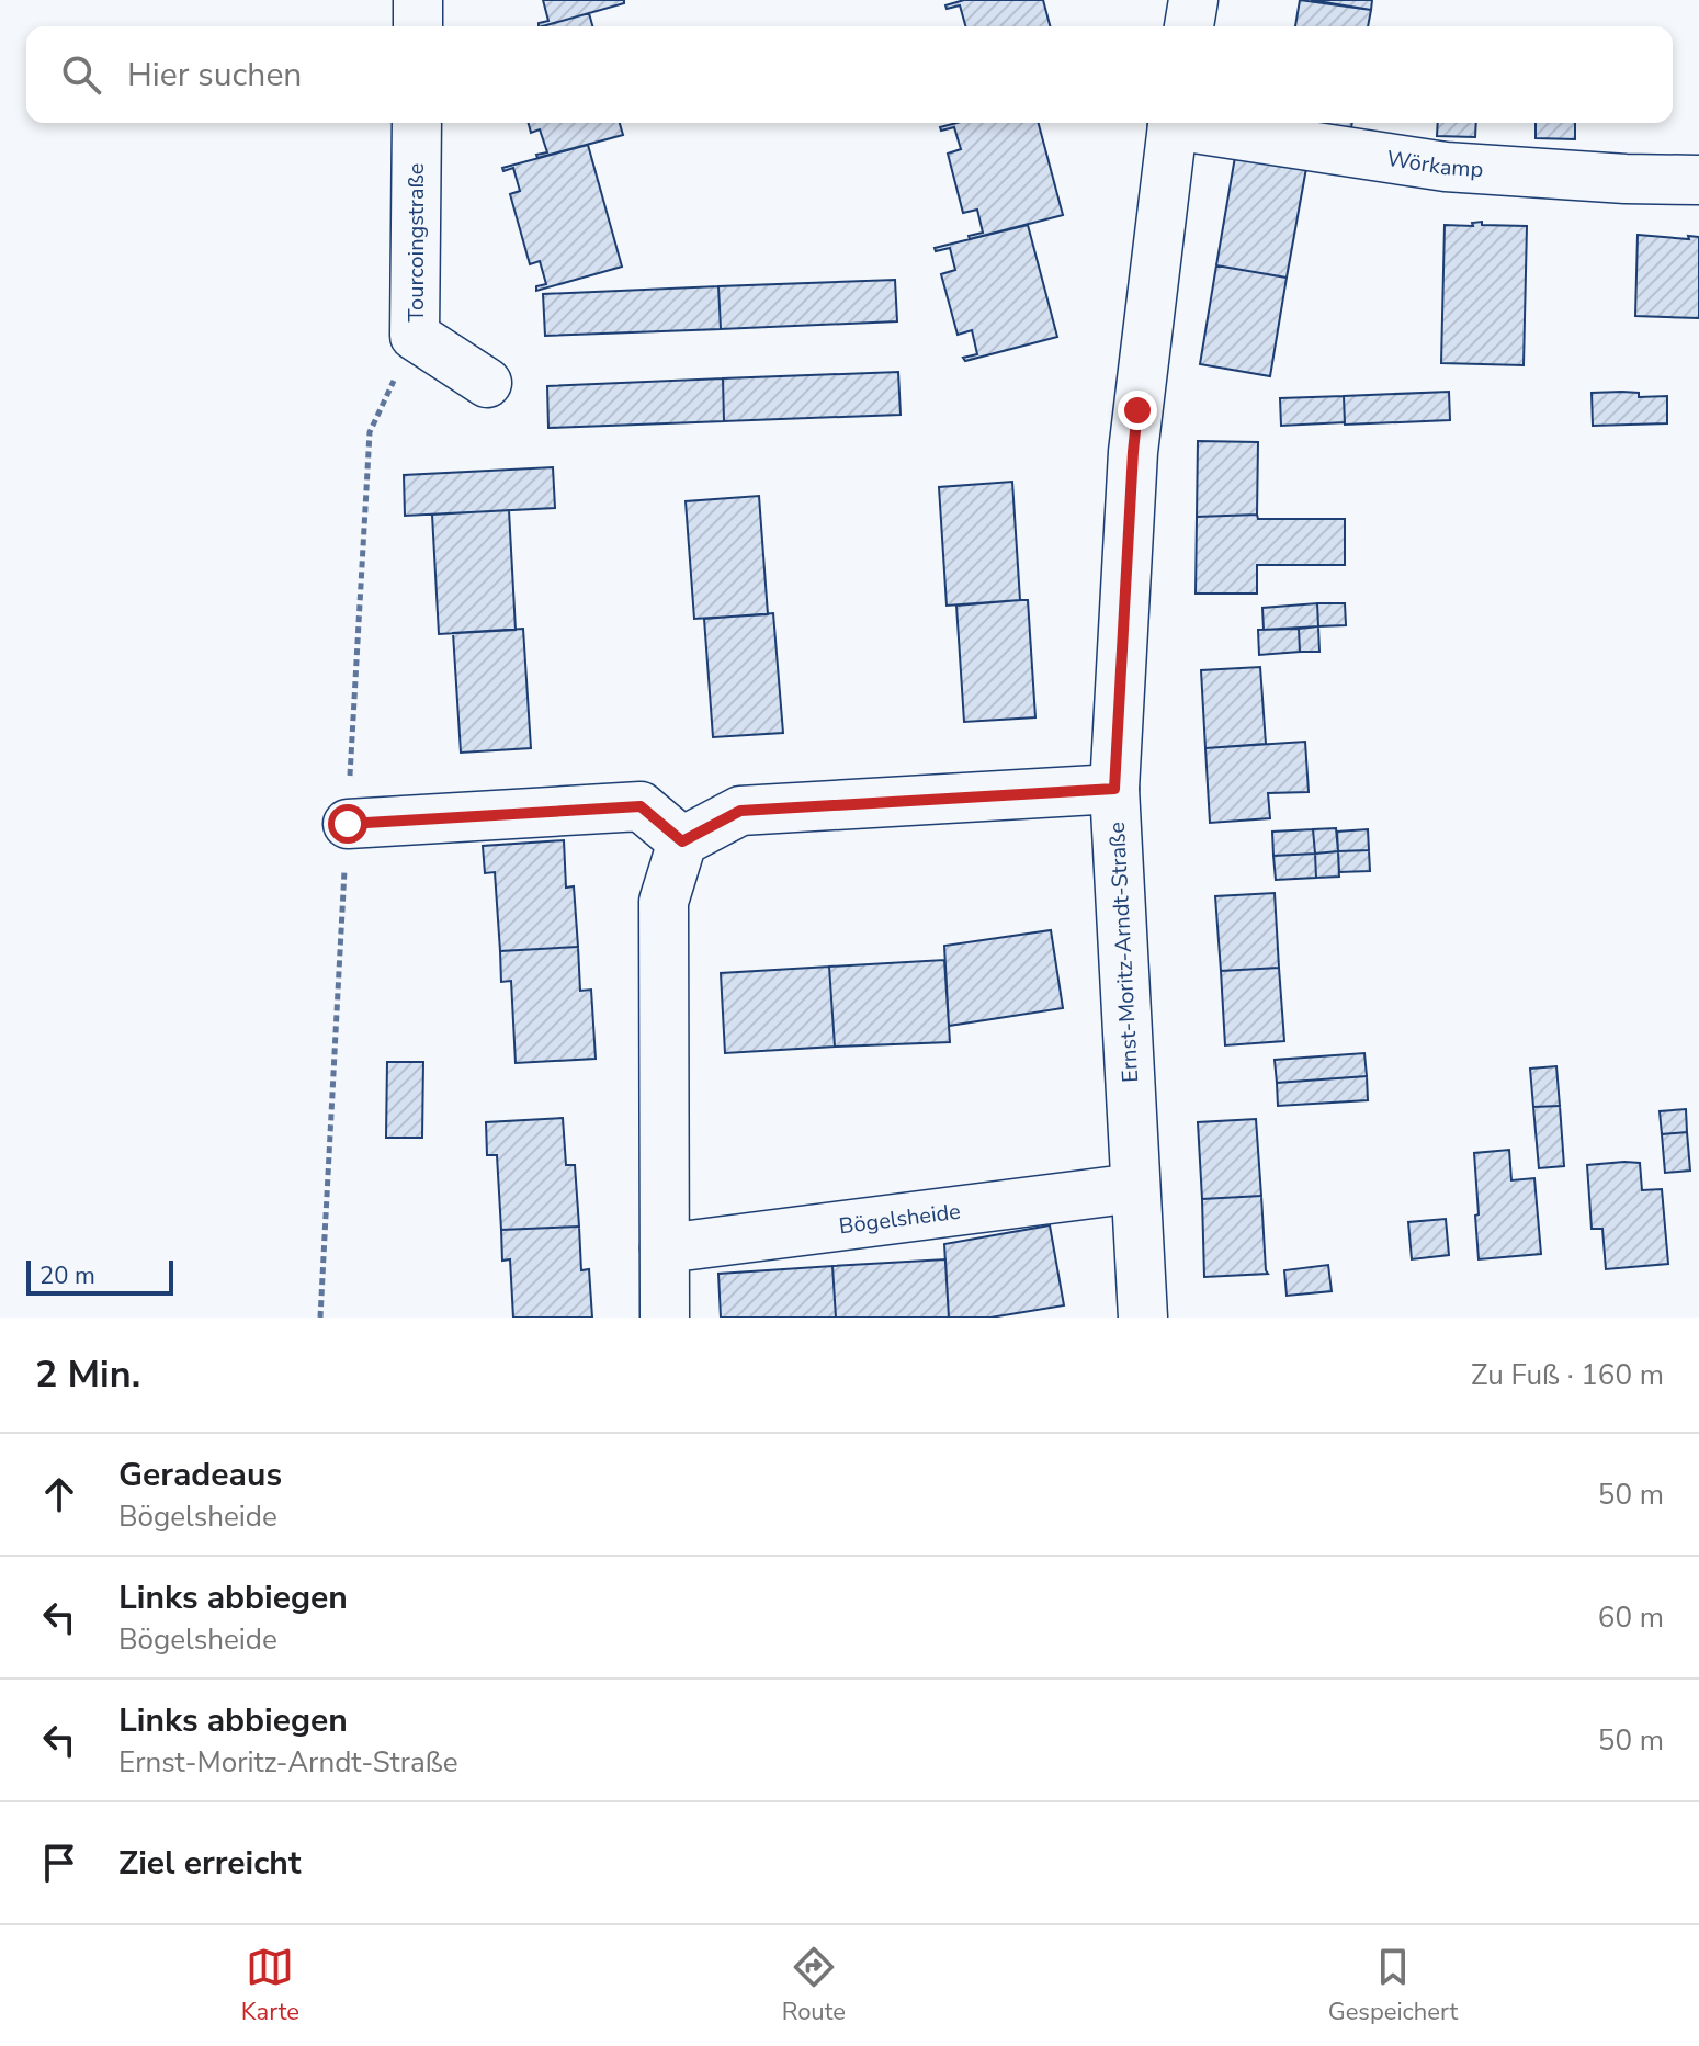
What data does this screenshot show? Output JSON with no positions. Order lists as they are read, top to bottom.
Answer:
{
  "streets": {
    "street": [
      "Wörkamp",
      "Tourcoingstraße",
      "Ernst-Moritz-Arndt-Straße",
      "Bögelsheide"
    ]
  },
  "crossings": [
    ["Ernst-Moritz-Arndt-Straße", "Bögelsheide"]
  ],
  "scale_bar": "20 m",
  "page": {
    "search": "Hier suchen",
    "scale": "20 m",
    "heading": ["2 Min.", "Zu Fuß · 160 m"],
    "list": [
      ["Geradeaus", "Bögelsheide", "50 m"],
      ["Links abbiegen", "Bögelsheide", "60 m"],
      ["Links abbiegen", "Ernst-Moritz-Arndt-Straße", "50 m"],
      "Ziel erreicht"
    ],
    "nav": ["Karte", "Route", "Gespeichert"]
  }
}
